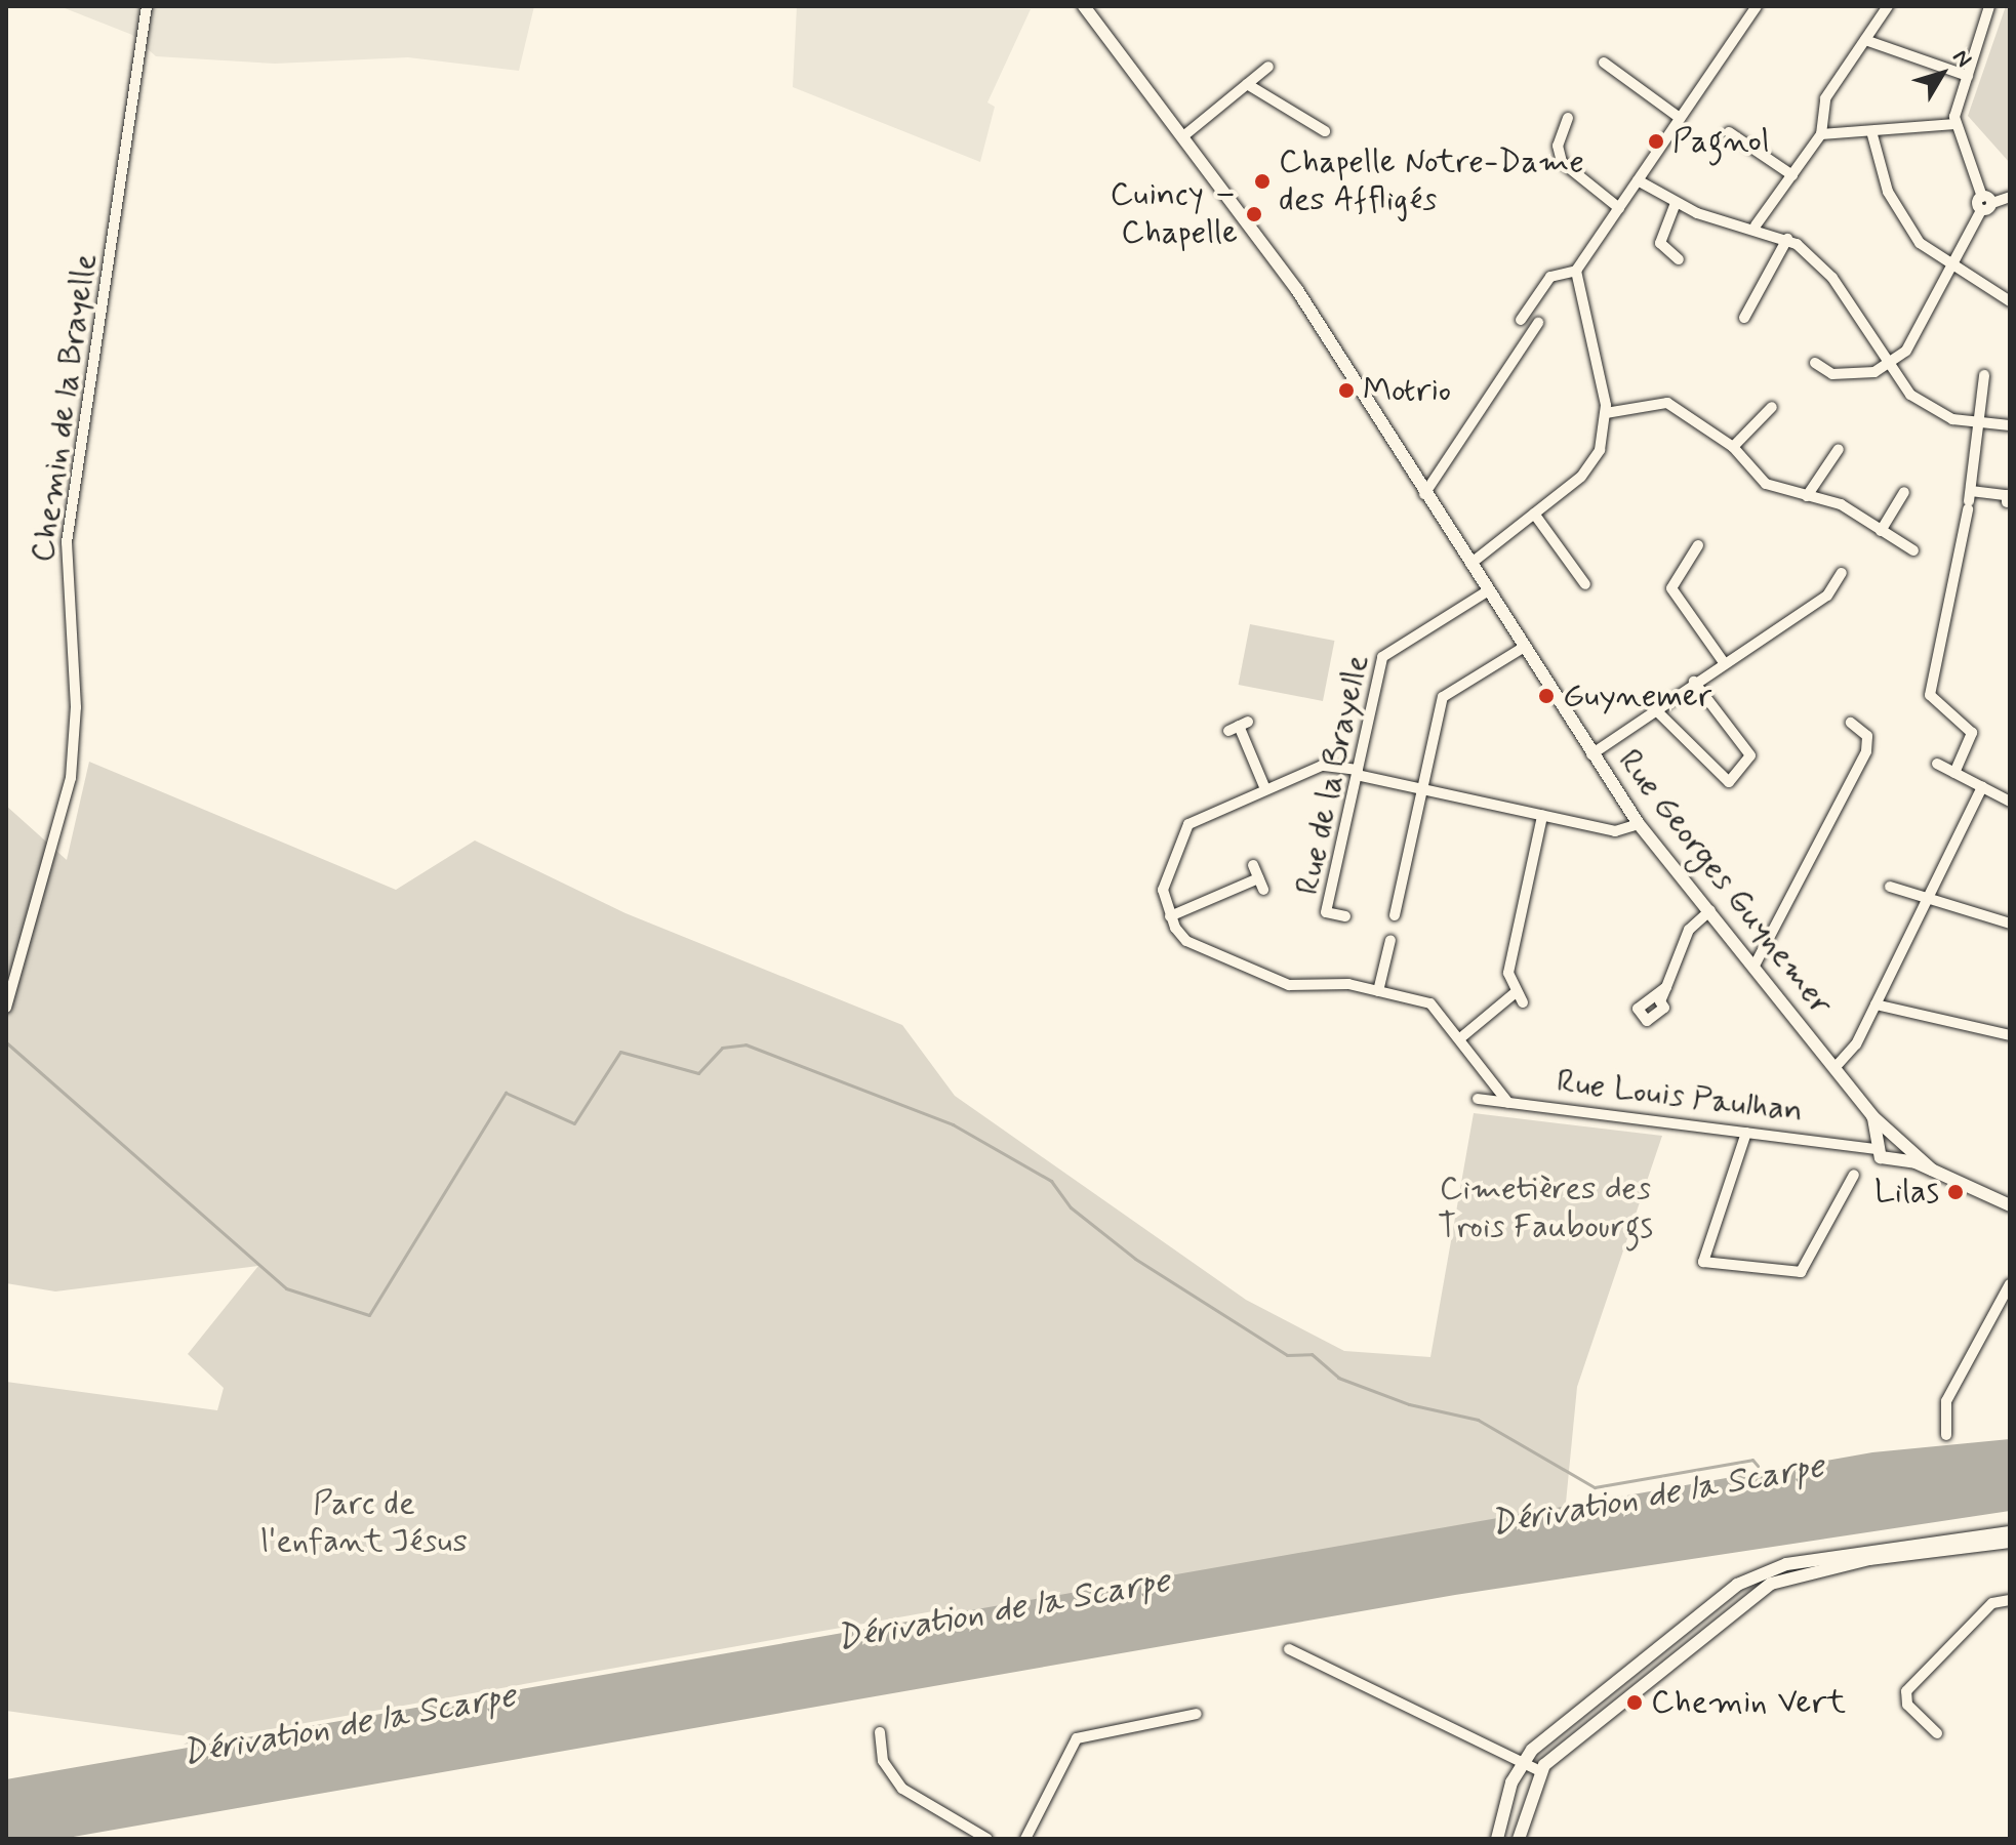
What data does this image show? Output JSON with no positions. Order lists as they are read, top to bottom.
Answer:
{
  "streets": {
    "main road": ["Rue Georges Guynemer"],
    "street": ["Chemin de la Brayelle", "Rue de la Brayelle", "Rue Louis Paulhan"]
  },
  "crossings": [
    ["Rue de la Brayelle", "Rue Georges Guynemer"],
    ["Rue Georges Guynemer", "Rue Louis Paulhan"]
  ],
  "water": ["Dérivation de la Scarpe"],
  "parks": ["Cimetières des Trois Faubourgs", "Parc de l'enfant Jésus"],
  "places": [
    "Pagnol",
    "Chapelle Notre-Dame des Affligés",
    "Cuincy – Chapelle",
    "Motrio",
    "Guynemer",
    "Lilas",
    "Chemin Vert"
  ],
  "north": "top right"
}
